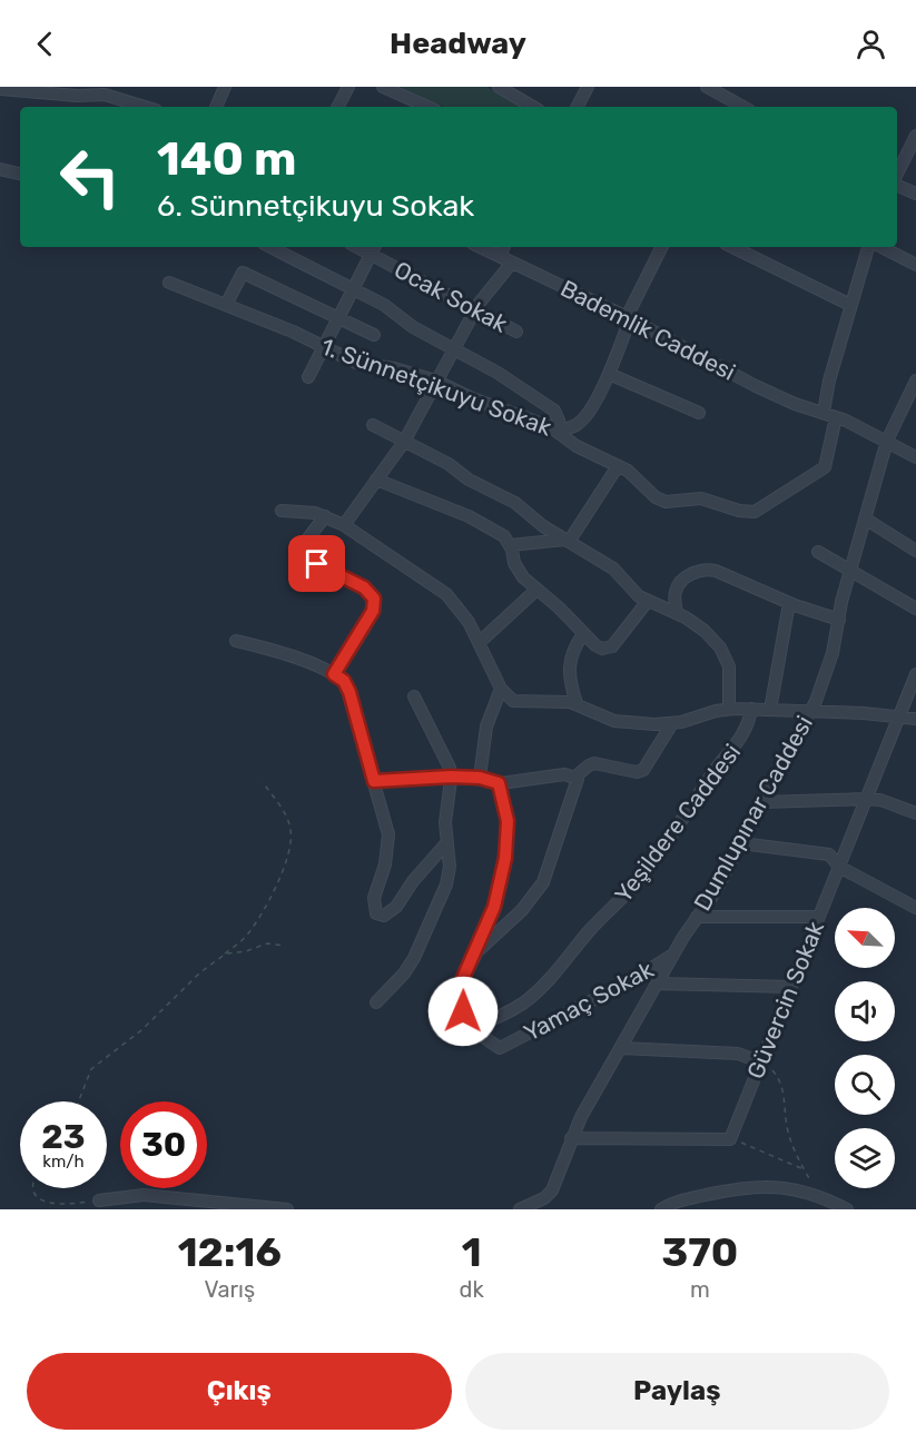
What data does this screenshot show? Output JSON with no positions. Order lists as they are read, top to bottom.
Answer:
{
  "streets": {
    "street": [
      "Ocak Sokak",
      "Bademlik Caddesi",
      "1. Sünnetçikuyu Sokak",
      "Dumlupınar Caddesi",
      "Yeşildere Caddesi",
      "Güvercin Sokak",
      "Yamaç Sokak"
    ]
  },
  "crossings": [
    ["Bademlik Caddesi", "1. Sünnetçikuyu Sokak"],
    ["Bademlik Caddesi", "Dumlupınar Caddesi"],
    ["Dumlupınar Caddesi", "Yamaç Sokak"],
    ["Yeşildere Caddesi", "Yamaç Sokak"]
  ],
  "north": "top left",
  "page": {
    "header": "Headway",
    "turn": ["140 m", "6. Sünnetçikuyu Sokak"],
    "speed": "23 km/h",
    "limit": "30",
    "eta": [
      "12:16",
      "Varış",
      "1",
      "dk",
      "370",
      "m"
    ],
    "buttons": ["Çıkış", "Paylaş"]
  }
}
